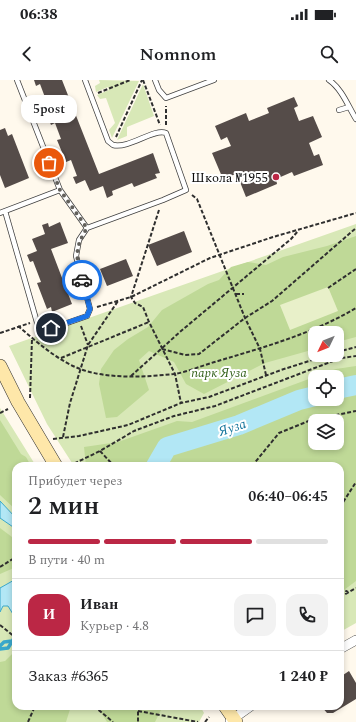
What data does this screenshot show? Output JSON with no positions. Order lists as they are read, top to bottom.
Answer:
{
  "water": ["Яуза"],
  "parks": ["парк Яуза"],
  "places": ["5post", "Школа №1955"],
  "north": "bottom left",
  "page": {
    "status": "06:38",
    "header": "Nomnom",
    "bubble": "5post",
    "heading": ["2 мин", "Прибудет через", "06:40–06:45"],
    "panel": [
      "Иван",
      "Курьер · 4.8",
      "Заказ #6365",
      "1 240 ₽"
    ],
    "bar": "В пути · 40 m",
    "round": "И"
  }
}
